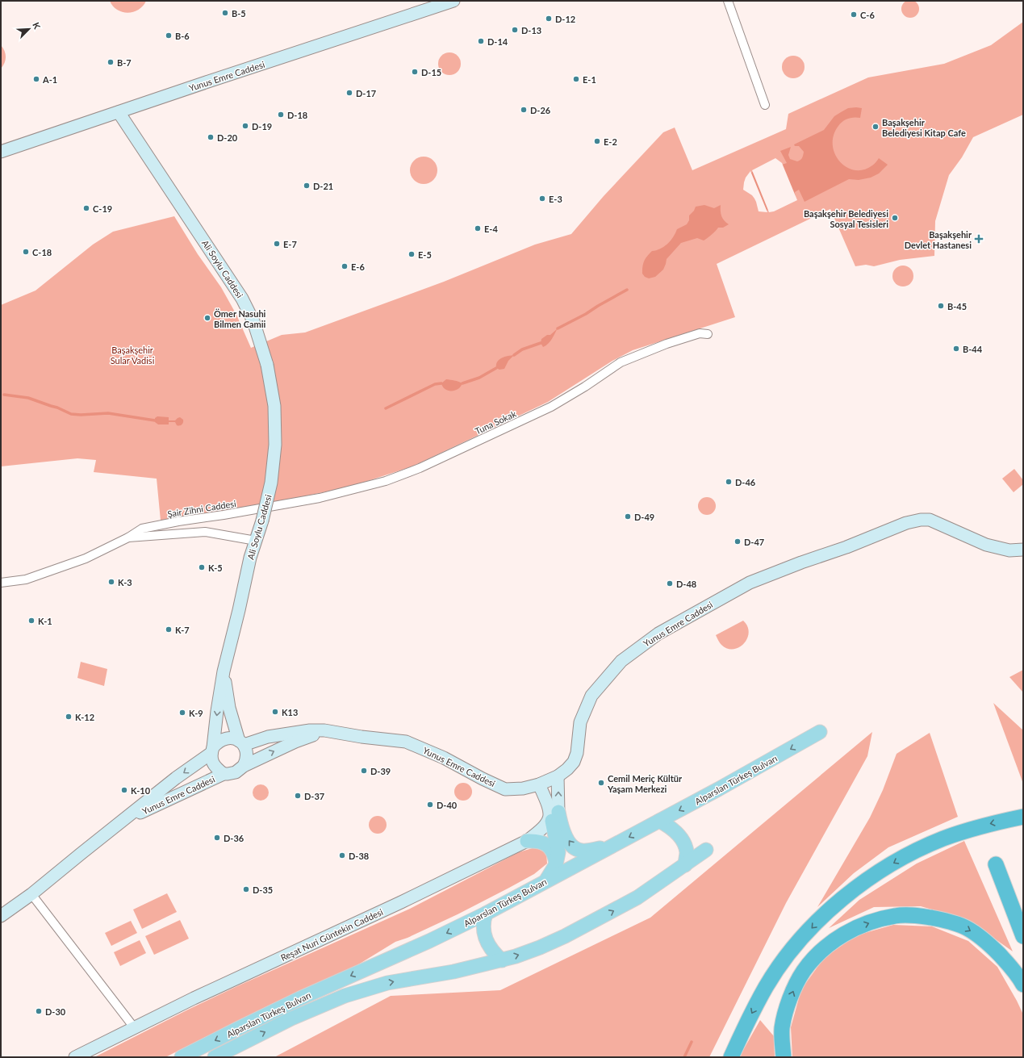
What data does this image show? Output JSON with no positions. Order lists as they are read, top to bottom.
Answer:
{
  "streets": {
    "main road": ["Alparslan Türkeş Bulvarı"],
    "street": [
      "Yunus Emre Caddesi",
      "Ali Soylu Caddesi",
      "Tuna Sokak",
      "Şair Zihni Caddesi",
      "Reşat Nuri Güntekin Caddesi"
    ]
  },
  "crossings": [
    ["Yunus Emre Caddesi", "Ali Soylu Caddesi"],
    ["Ali Soylu Caddesi", "Şair Zihni Caddesi"],
    ["Tuna Sokak", "Şair Zihni Caddesi"]
  ],
  "parks": ["Başakşehir Sular Vadisi"],
  "places": {
    "other": [
      "B-5",
      "C-6",
      "D-12",
      "D-13",
      "B-6",
      "D-14",
      "B-7",
      "D-15",
      "A-1",
      "E-1",
      "D-17",
      "D-26",
      "D-18",
      "D-19",
      "Başakşehir Belediyesi Kitap Cafe",
      "D-20",
      "E-2",
      "D-21",
      "E-3",
      "C-19",
      "Başakşehir Belediyesi Sosyal Tesisleri",
      "E-4",
      "E-7",
      "C-18",
      "E-5",
      "E-6",
      "B-45",
      "Ömer Nasuhi Bilmen Camii",
      "B-44",
      "D-46",
      "D-49",
      "D-47",
      "K-5",
      "K-3",
      "D-48",
      "K-1",
      "K-7",
      "K13",
      "K-9",
      "K-12",
      "D-39",
      "Cemil Meriç Kültür Yaşam Merkezi",
      "K-10",
      "D-37",
      "D-40",
      "D-36",
      "D-38",
      "D-35",
      "D-30"
    ],
    "health": ["Başakşehir Devlet Hastanesi"]
  },
  "north": "top right"
}
